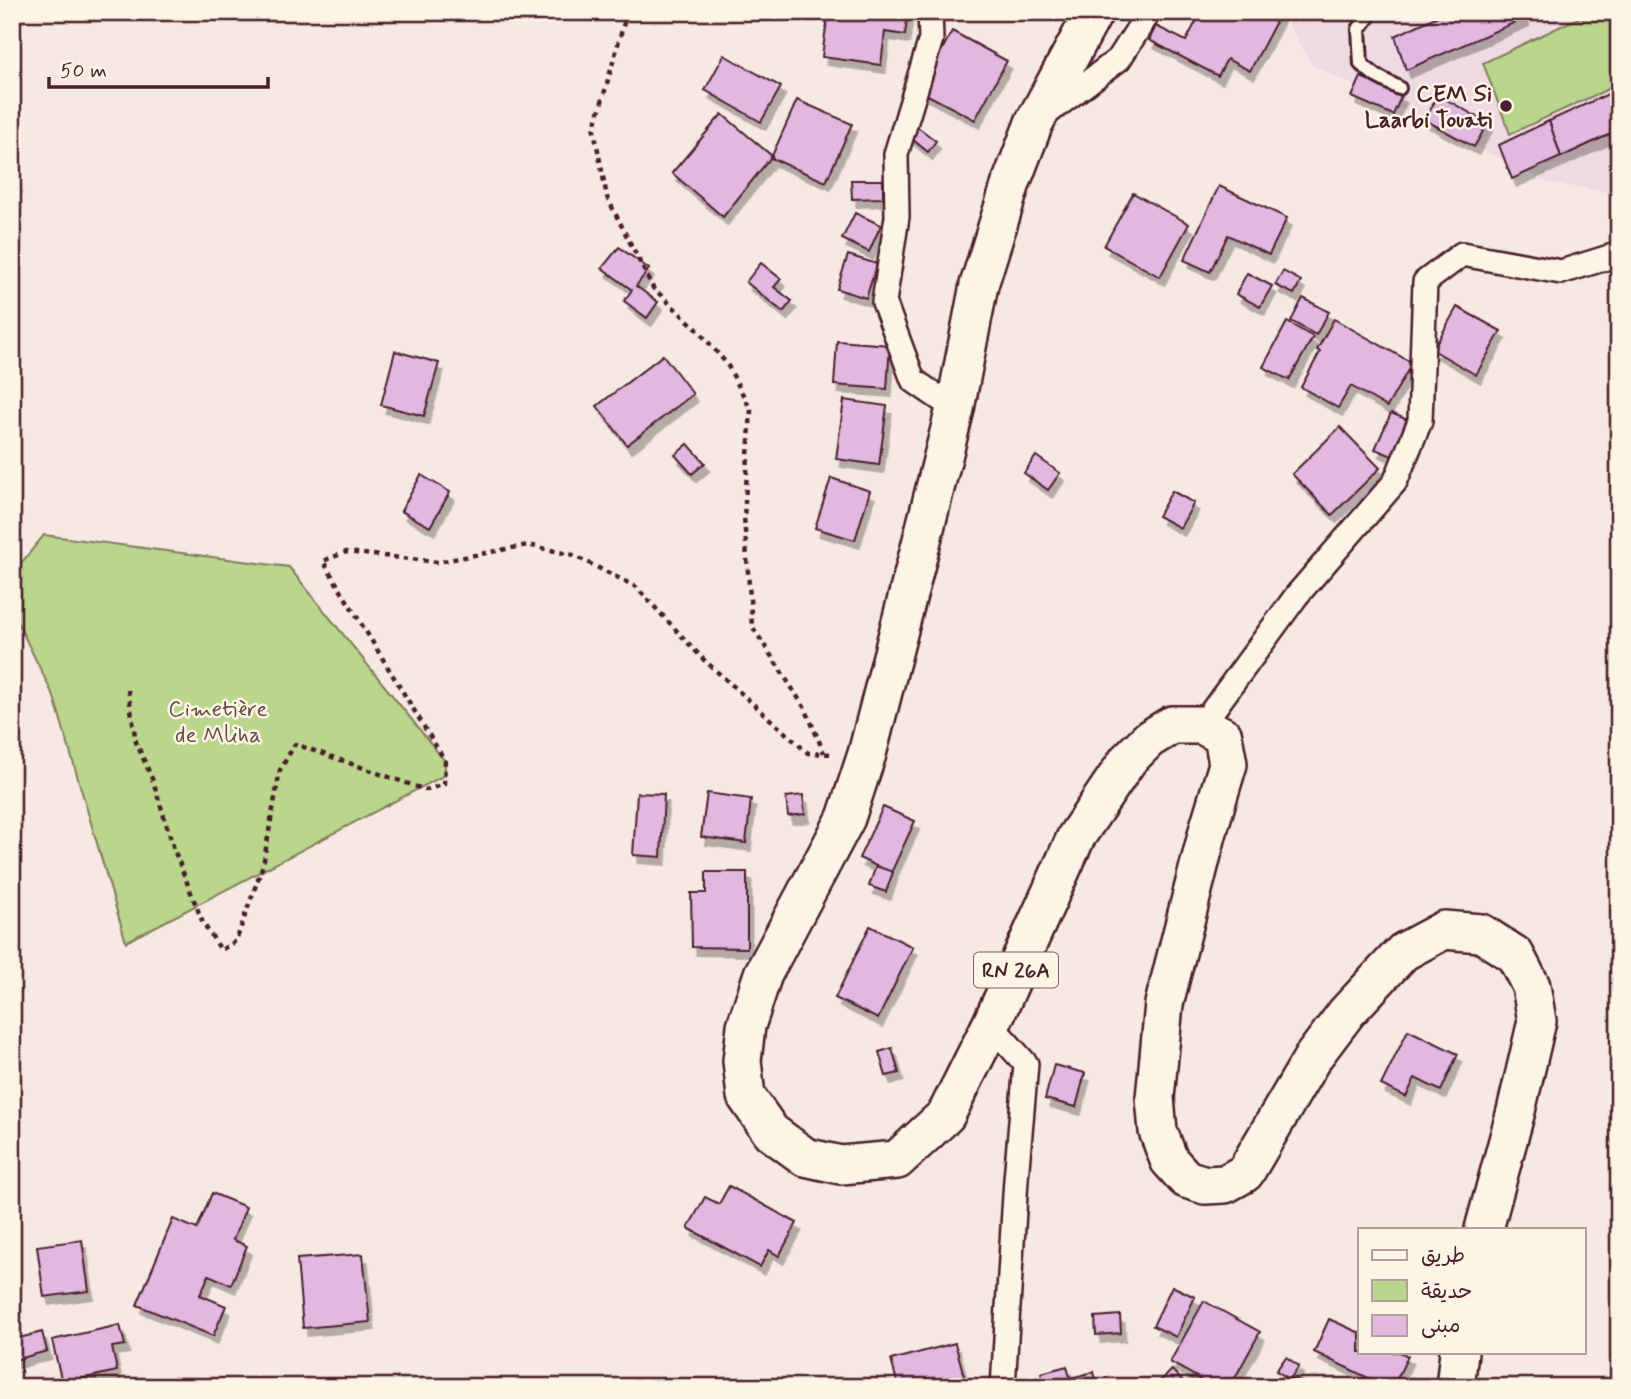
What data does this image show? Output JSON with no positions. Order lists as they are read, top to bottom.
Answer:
{
  "streets": {
    "main road": ["RN 26A"]
  },
  "parks": ["Cimetière de Mliha"],
  "places": ["CEM Si Laarbi Touati"],
  "legend": ["طريق", "حديقة", "مبنى"],
  "scale_bar": "50 m"
}
